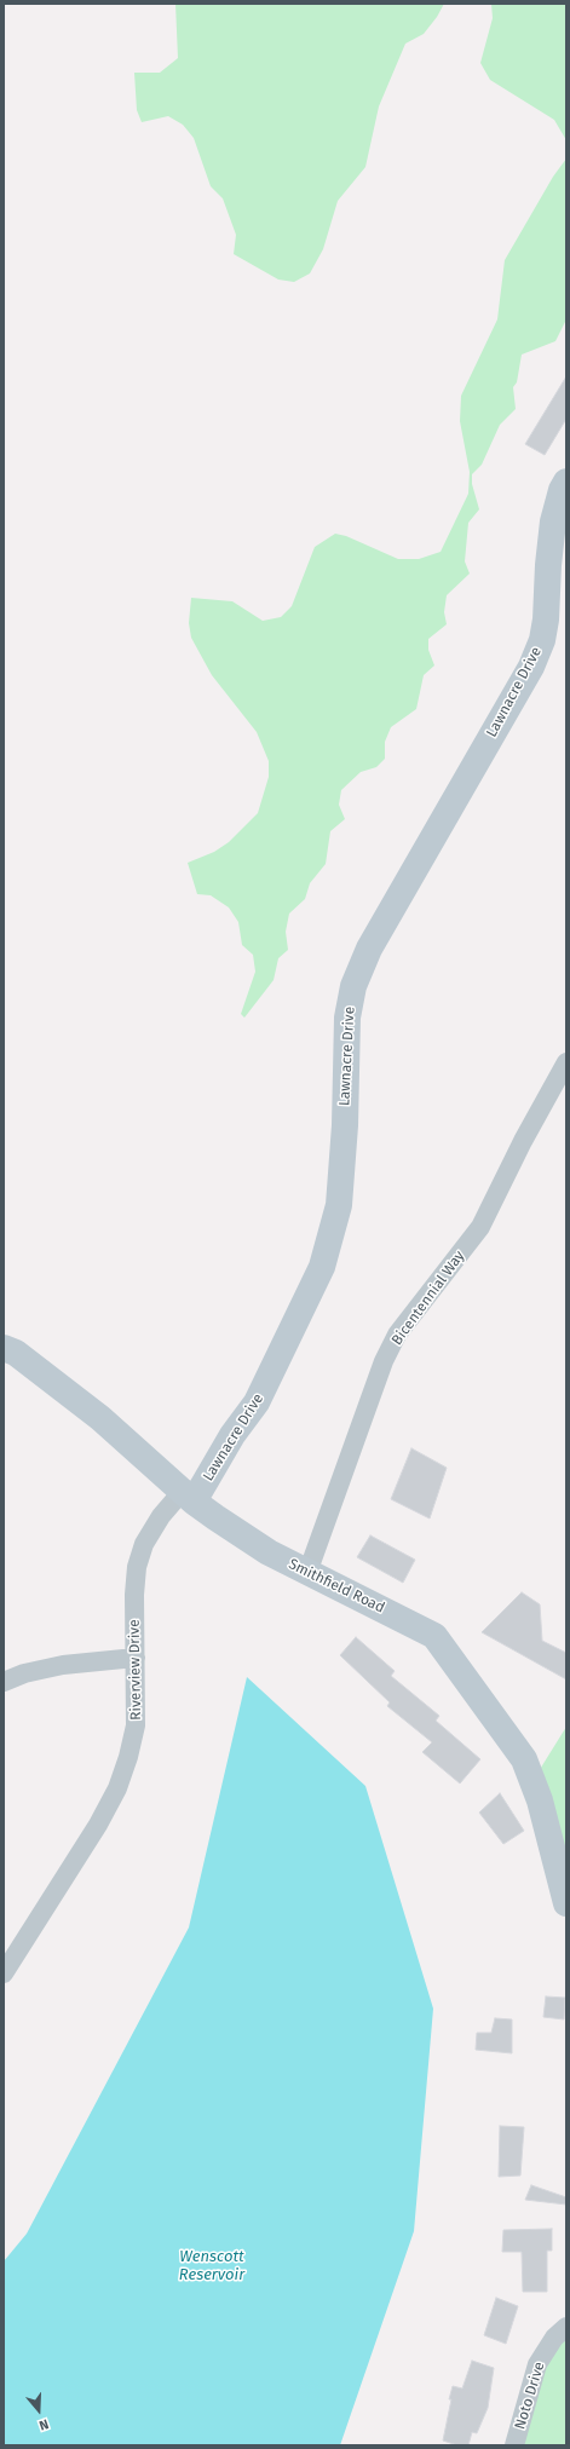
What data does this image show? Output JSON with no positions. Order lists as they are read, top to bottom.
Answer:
{
  "streets": {
    "street": [
      "Lawnacre Drive",
      "Bicentennial Way",
      "Smithfield Road",
      "Riverview Drive",
      "Noto Drive"
    ]
  },
  "crossings": [
    ["Lawnacre Drive", "Smithfield Road"],
    ["Lawnacre Drive", "Riverview Drive"],
    ["Bicentennial Way", "Smithfield Road"],
    ["Smithfield Road", "Riverview Drive"]
  ],
  "water": ["Wenscott Reservoir"],
  "north": "bottom"
}
